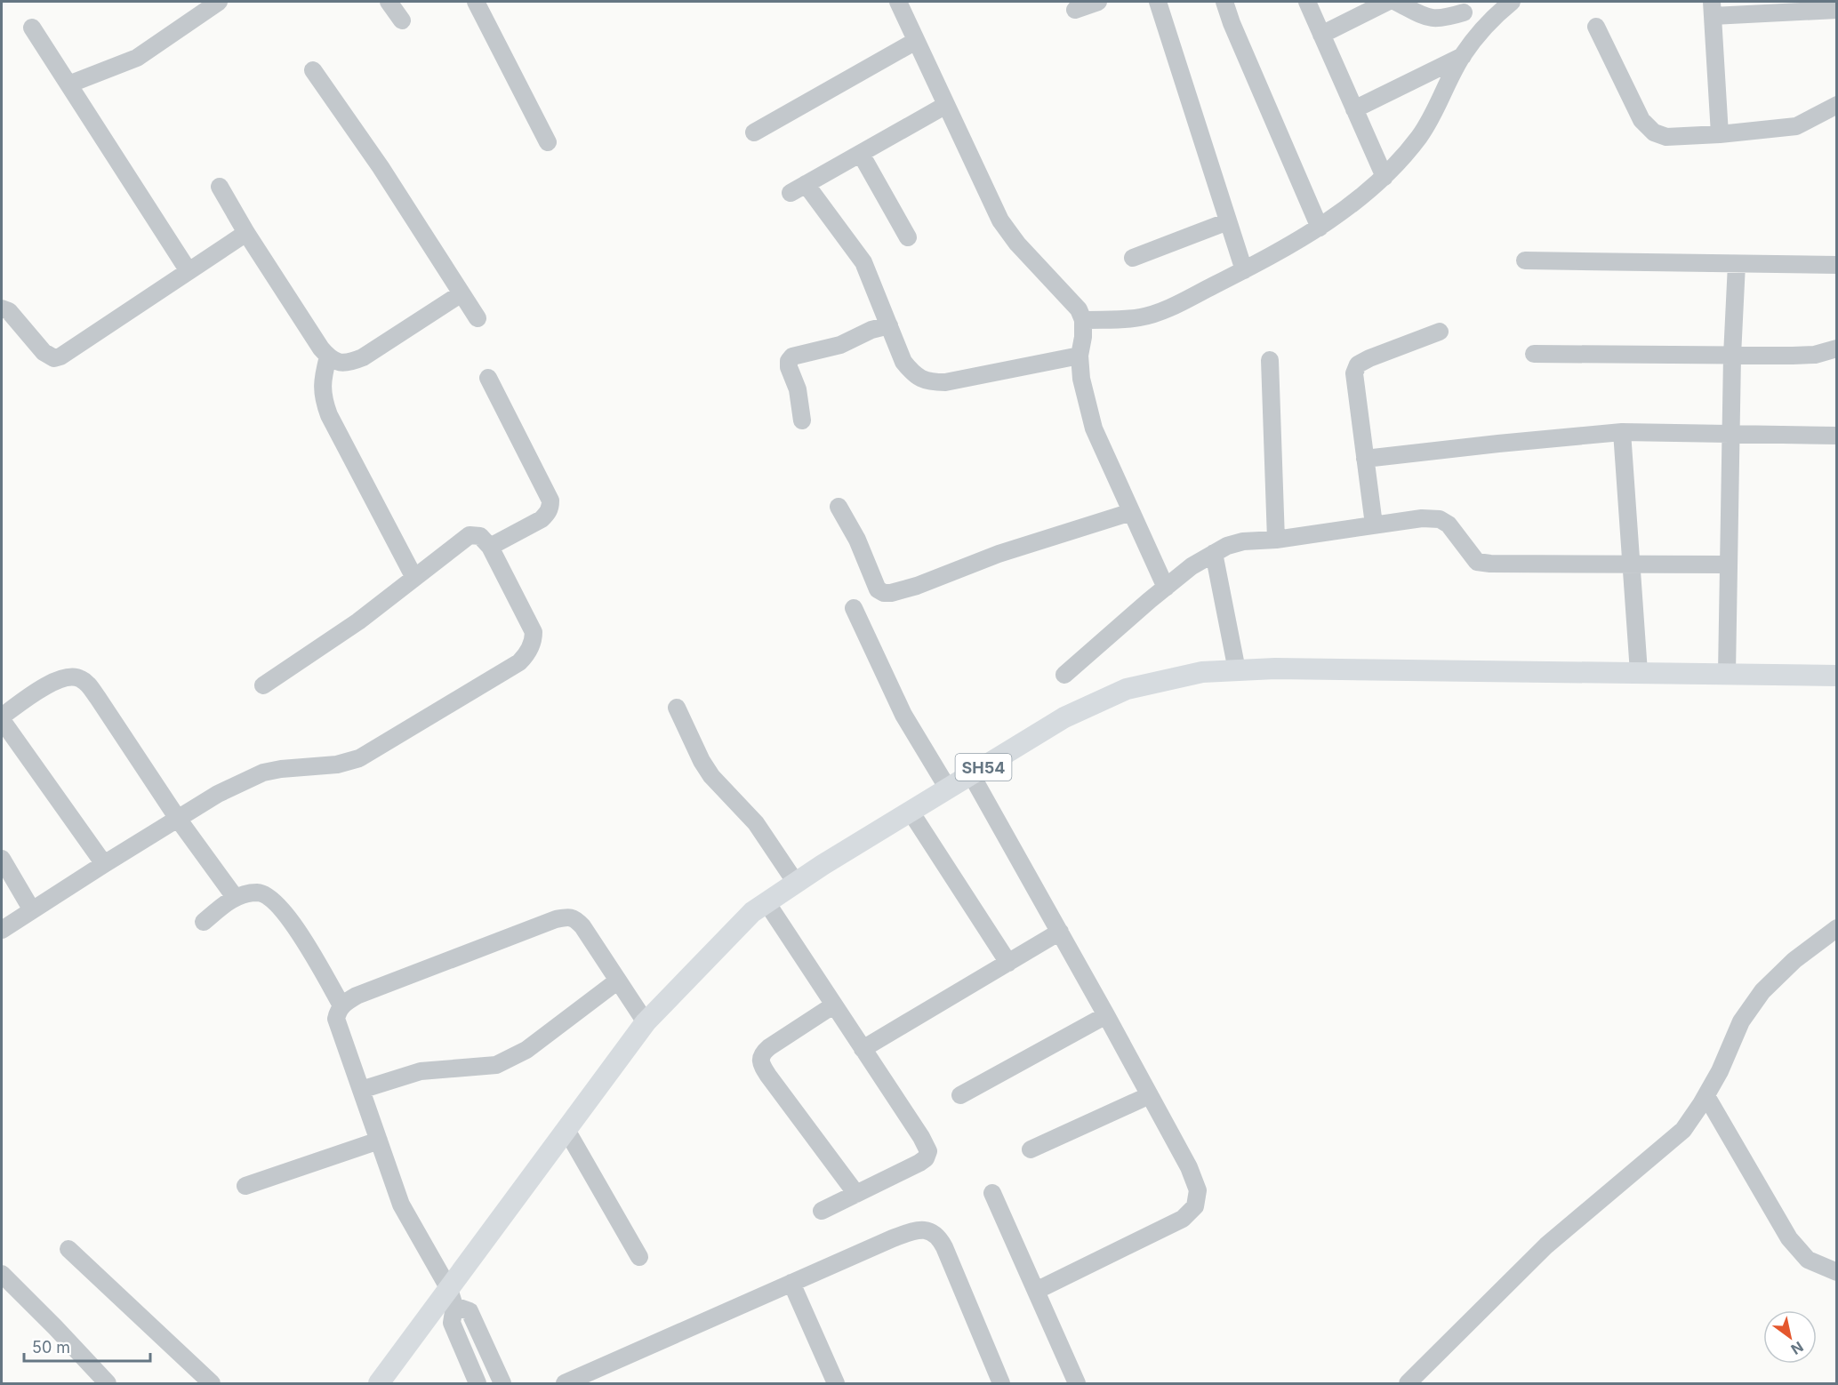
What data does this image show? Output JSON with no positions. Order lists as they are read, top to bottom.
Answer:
{
  "streets": {
    "main road": ["SH54"]
  },
  "scale_bar": "50 m",
  "north": "bottom right"
}
